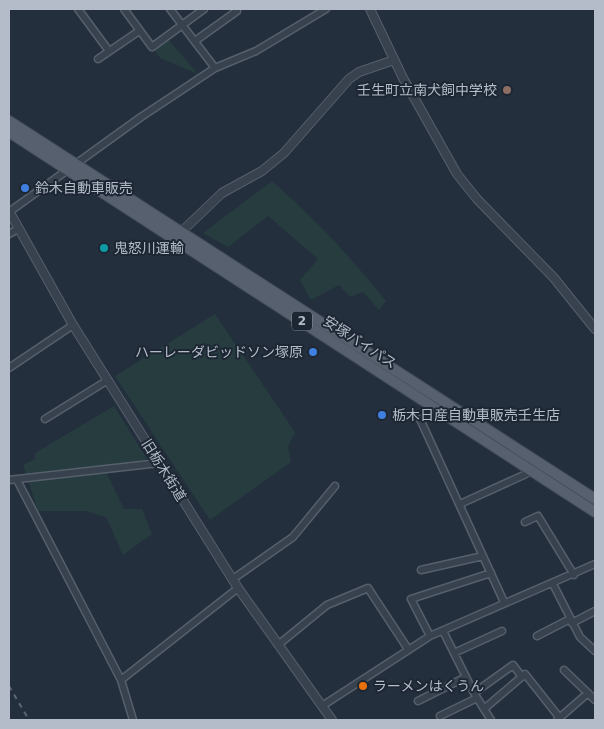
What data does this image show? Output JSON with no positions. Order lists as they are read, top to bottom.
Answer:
{
  "streets": {
    "main road": ["2", "安塚バイパス"],
    "street": ["旧栃木街道"]
  },
  "places": [
    "壬生町立南犬飼中学校",
    "鈴木自動車販売",
    "鬼怒川運輸",
    "ハーレーダビッドソン塚原",
    "栃木日産自動車販売壬生店",
    "ラーメンはくうん"
  ]
}
